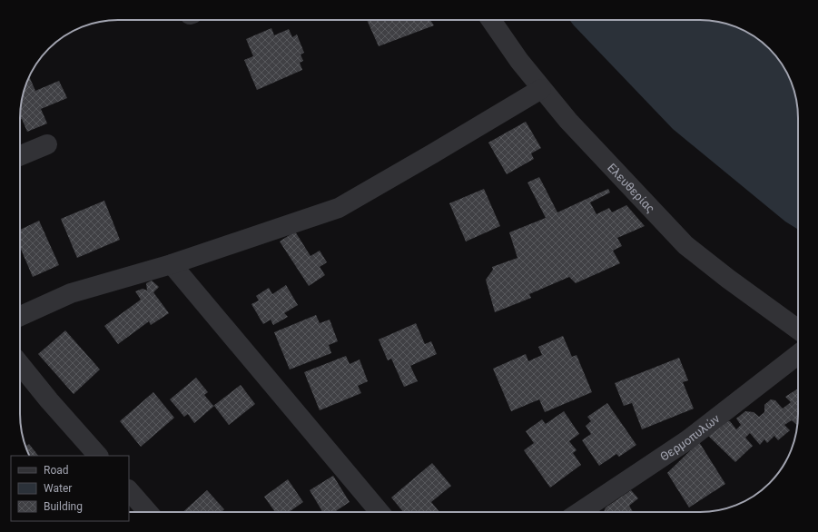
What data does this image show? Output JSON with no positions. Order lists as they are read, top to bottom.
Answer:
{
  "streets": {
    "street": ["Ελευθερίας", "Θερμοπυλών"]
  },
  "legend": ["Road", "Water", "Building"]
}
